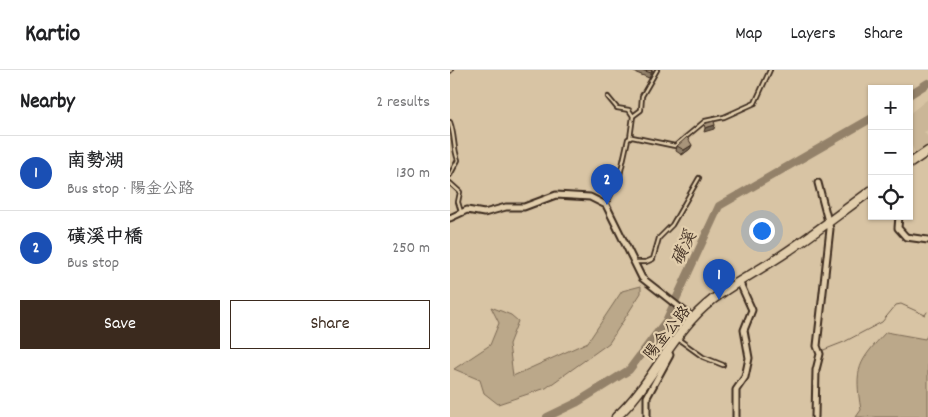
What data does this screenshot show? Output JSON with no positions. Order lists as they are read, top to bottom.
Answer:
{
  "streets": {
    "main road": ["陽金公路"]
  },
  "water": ["磺溪"],
  "page": {
    "header": "Kartio",
    "nav": ["Map", "Layers", "Share"],
    "heading": ["Nearby", "2 results"],
    "map_buttons": ["+", "−"],
    "list": [
      {
        "mark": "1",
        "name": "南勢湖",
        "note": "Bus stop · 陽金公路",
        "value": "130 m"
      },
      {
        "mark": "2",
        "name": "磺溪中橋",
        "note": "Bus stop",
        "value": "250 m"
      }
    ],
    "pins": ["2", "1"],
    "buttons": ["Save", "Share"]
  }
}
